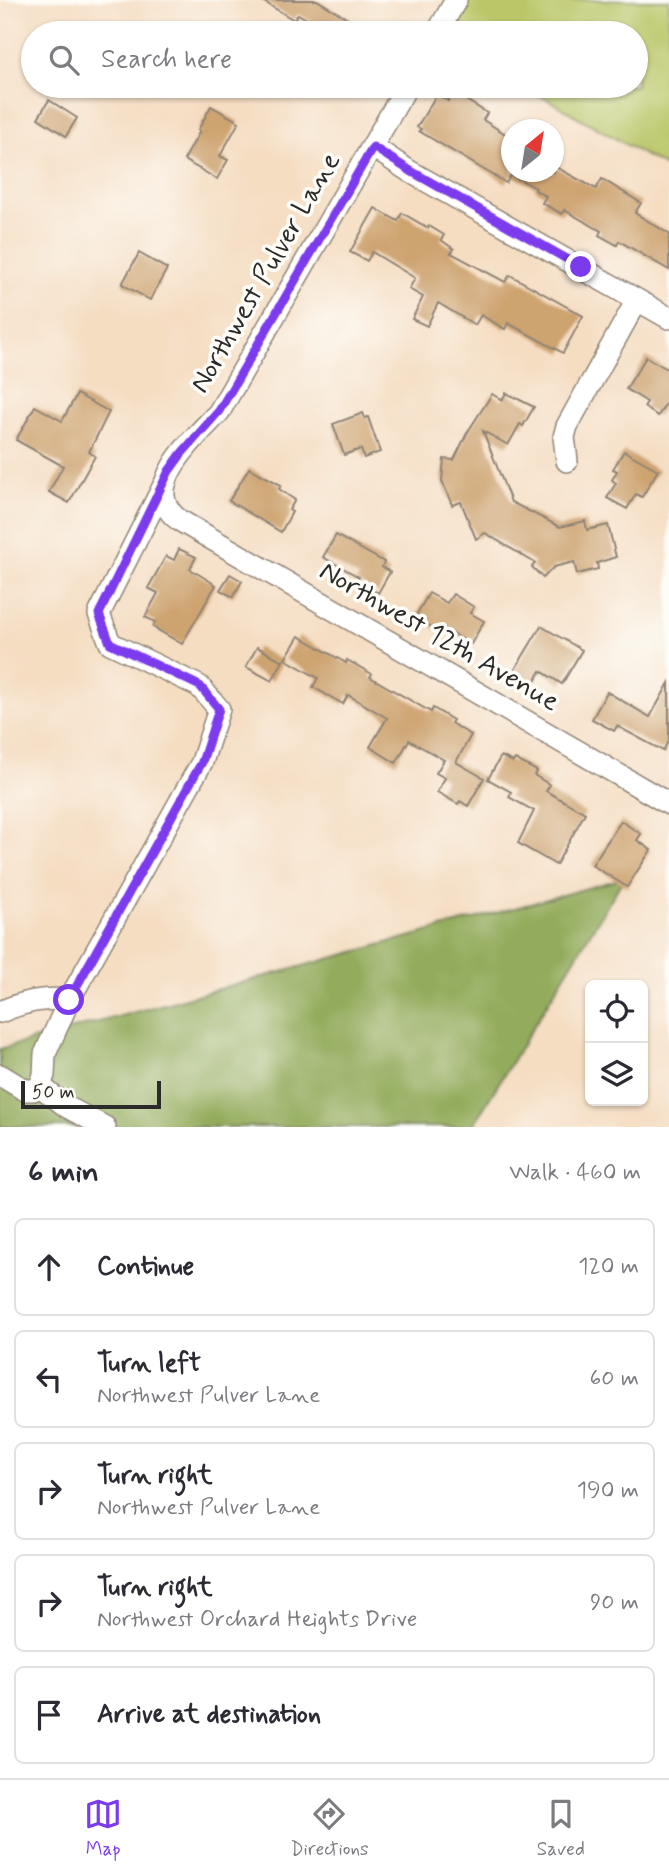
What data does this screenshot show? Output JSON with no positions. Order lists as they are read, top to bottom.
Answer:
{
  "streets": {
    "street": ["Northwest Pulver Lane", "Northwest 12th Avenue"]
  },
  "crossings": [
    ["Northwest Pulver Lane", "Northwest 12th Avenue"]
  ],
  "scale_bar": "50 m",
  "north": "top right",
  "page": {
    "search": "Search here",
    "scale": "50 m",
    "heading": ["6 min", "Walk · 460 m"],
    "list": [
      ["Continue", "120 m"],
      ["Turn left", "Northwest Pulver Lane", "60 m"],
      ["Turn right", "Northwest Pulver Lane", "190 m"],
      ["Turn right", "Northwest Orchard Heights Drive", "90 m"],
      "Arrive at destination"
    ],
    "nav": ["Map", "Directions", "Saved"]
  }
}
